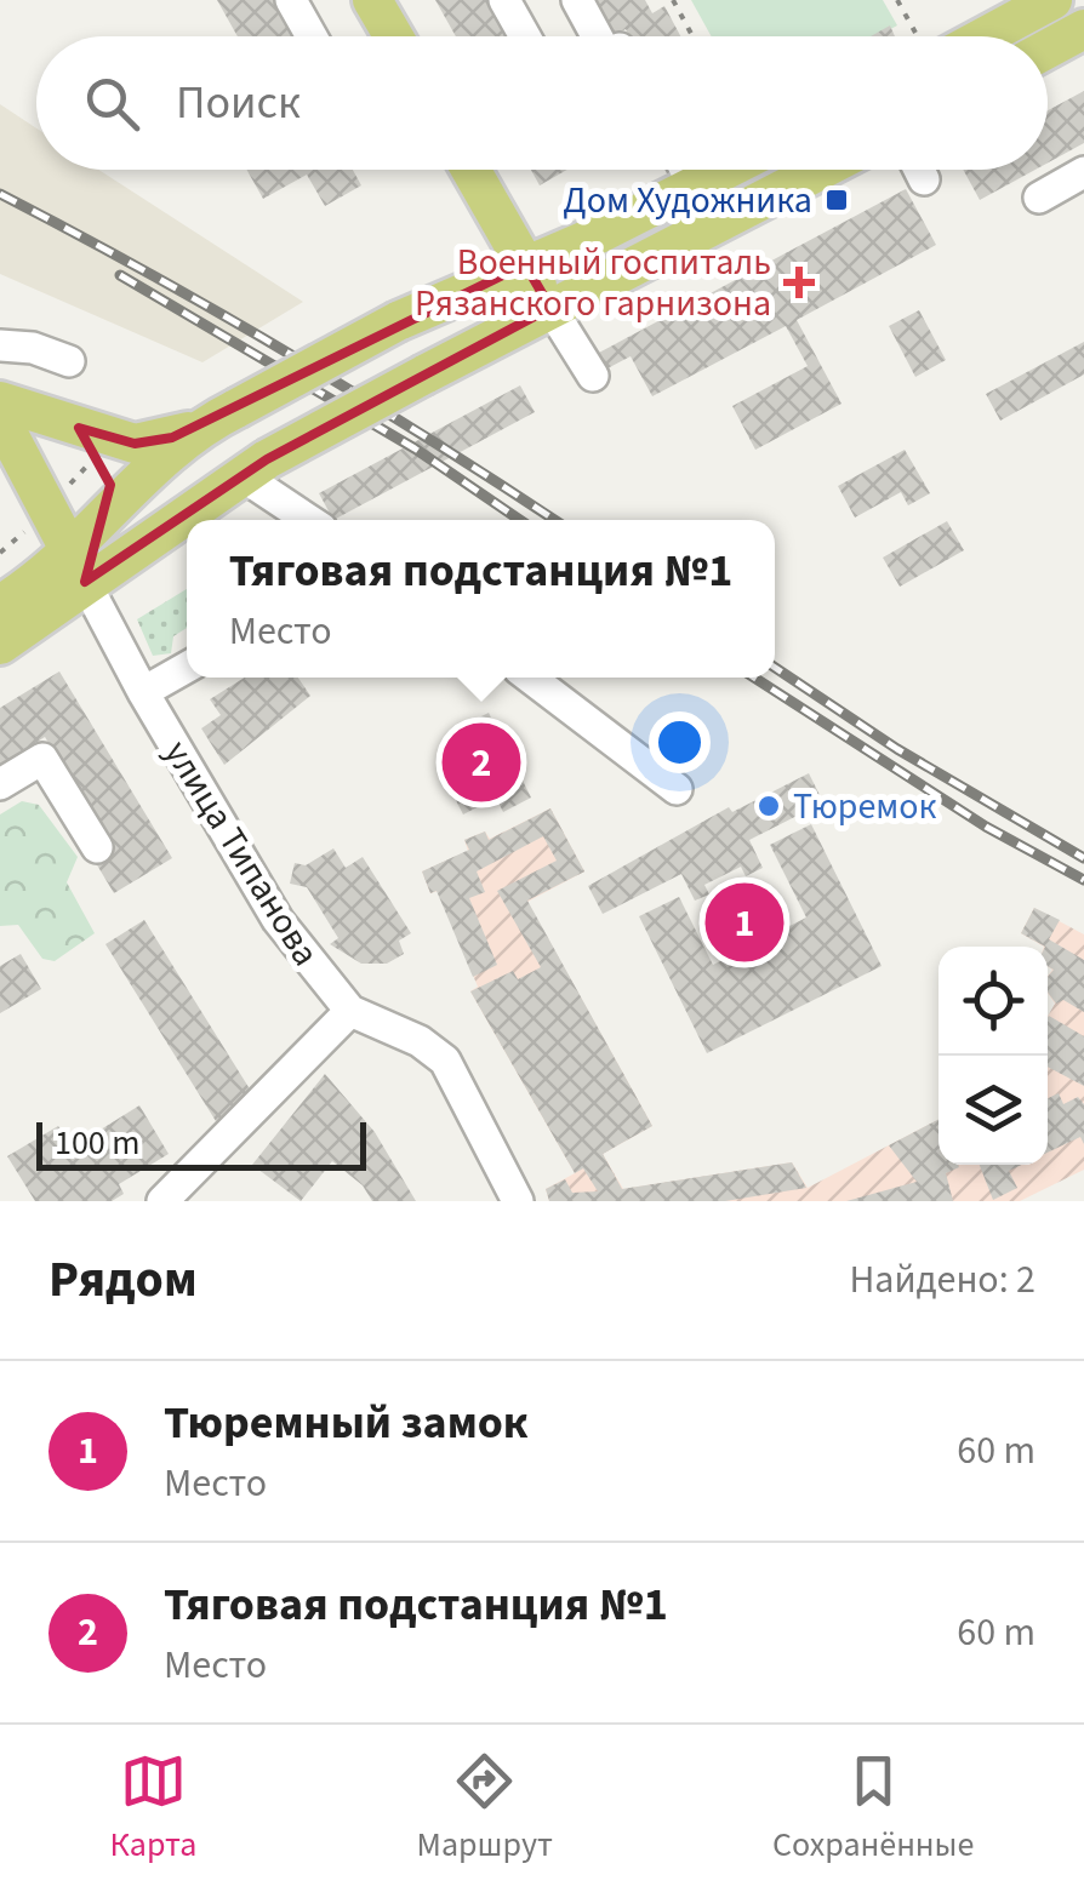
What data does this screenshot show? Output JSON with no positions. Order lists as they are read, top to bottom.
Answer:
{
  "streets": {
    "street": ["улица Типанова"]
  },
  "places": {
    "transit": ["Дом Художника"],
    "health": ["Военный госпиталь Рязанского гарнизона"],
    "other": ["Тюремок"]
  },
  "scale_bar": "100 m",
  "page": {
    "search": "Поиск",
    "popup": ["Тяговая подстанция №1", "Место"],
    "pins": ["2", "1"],
    "scale": "100 m",
    "heading": ["Рядом", "Найдено: 2"],
    "list": [
      {
        "mark": "1",
        "name": "Тюремный замок",
        "note": "Место",
        "value": "60 m"
      },
      {
        "mark": "2",
        "name": "Тяговая подстанция №1",
        "note": "Место",
        "value": "60 m"
      }
    ],
    "nav": ["Карта", "Маршрут", "Сохранённые"]
  }
}
